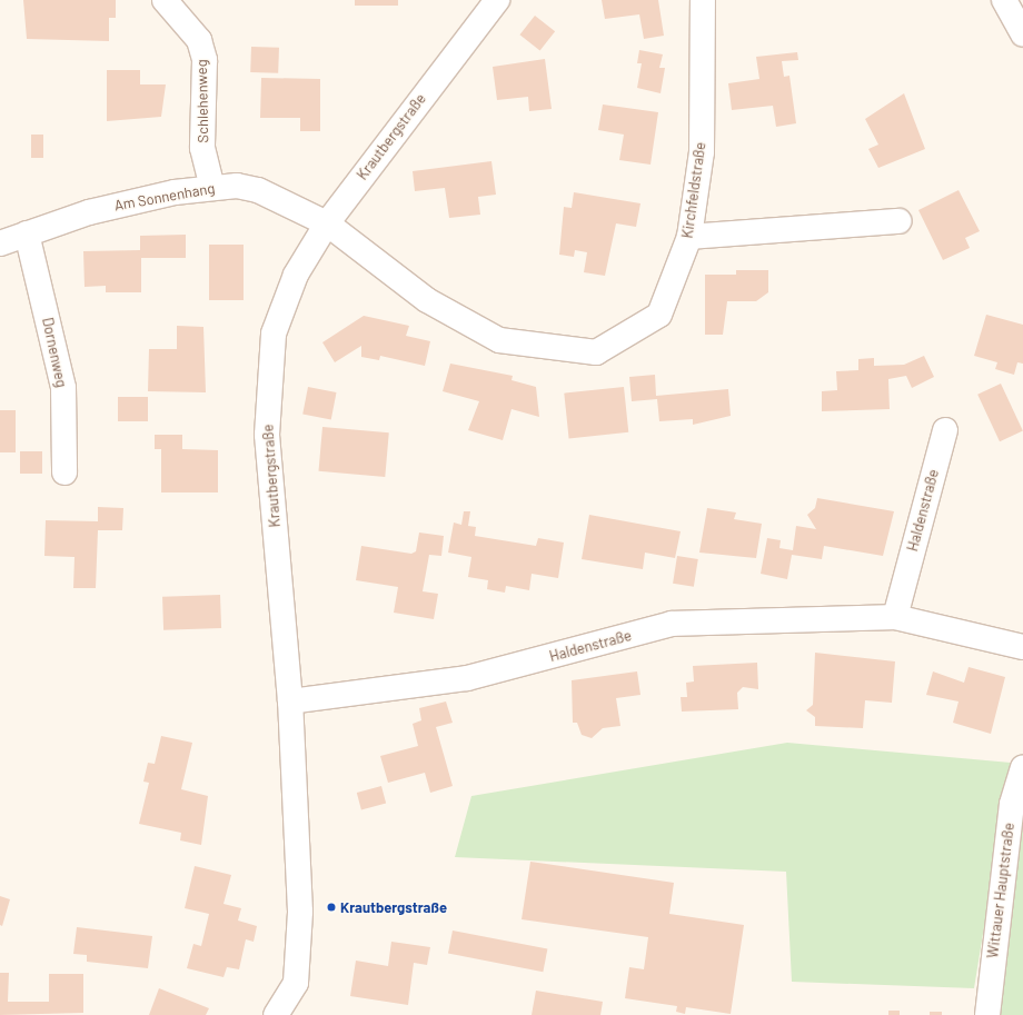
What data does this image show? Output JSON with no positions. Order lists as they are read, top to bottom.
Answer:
{
  "streets": {
    "street": [
      "Schlehenweg",
      "Krautbergstraße",
      "Kirchfeldstraße",
      "Am Sonnenhang",
      "Dornenweg",
      "Haldenstraße",
      "Wittauer Hauptstraße"
    ]
  },
  "crossings": [
    ["Schlehenweg", "Am Sonnenhang"],
    ["Krautbergstraße", "Kirchfeldstraße"],
    ["Krautbergstraße", "Am Sonnenhang"],
    ["Krautbergstraße", "Haldenstraße"],
    ["Kirchfeldstraße", "Am Sonnenhang"],
    ["Am Sonnenhang", "Dornenweg"]
  ],
  "places": ["Krautbergstraße"]
}
